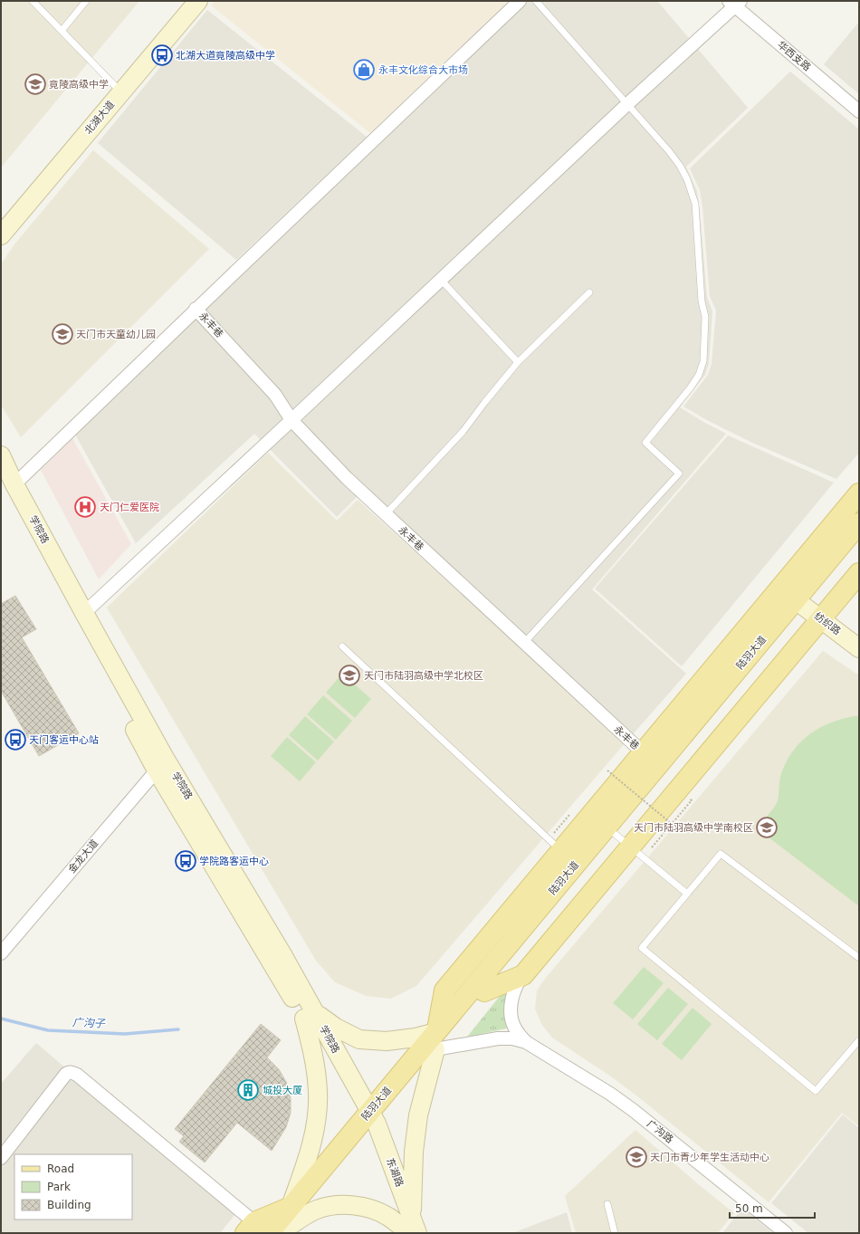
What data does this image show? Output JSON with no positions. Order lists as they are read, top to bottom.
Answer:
{
  "streets": {
    "main road": [
      "北湖大道",
      "学院路",
      "纺织路",
      "陆羽大道",
      "东湖路"
    ],
    "street": [
      "华西支路",
      "永丰巷",
      "金龙大道",
      "广沟路"
    ]
  },
  "crossings": [
    ["学院路", "陆羽大道"],
    ["学院路", "金龙大道"],
    ["学院路", "东湖路"],
    ["纺织路", "陆羽大道"],
    ["陆羽大道", "东湖路"]
  ],
  "water": ["广沟子"],
  "places": {
    "bus stop": ["北湖大道竟陵高级中学", "天门客运中心站", "学院路客运中心"],
    "shop": ["永丰文化综合大市场"],
    "school or university": [
      "竟陵高级中学",
      "天门市天童幼儿园",
      "天门市陆羽高级中学北校区",
      "天门市陆羽高级中学南校区",
      "天门市青少年学生活动中心"
    ],
    "hospital": ["天门仁爱医院"],
    "building": ["城投大厦"]
  },
  "legend": ["Road", "Park", "Building"],
  "scale_bar": "50 m"
}
